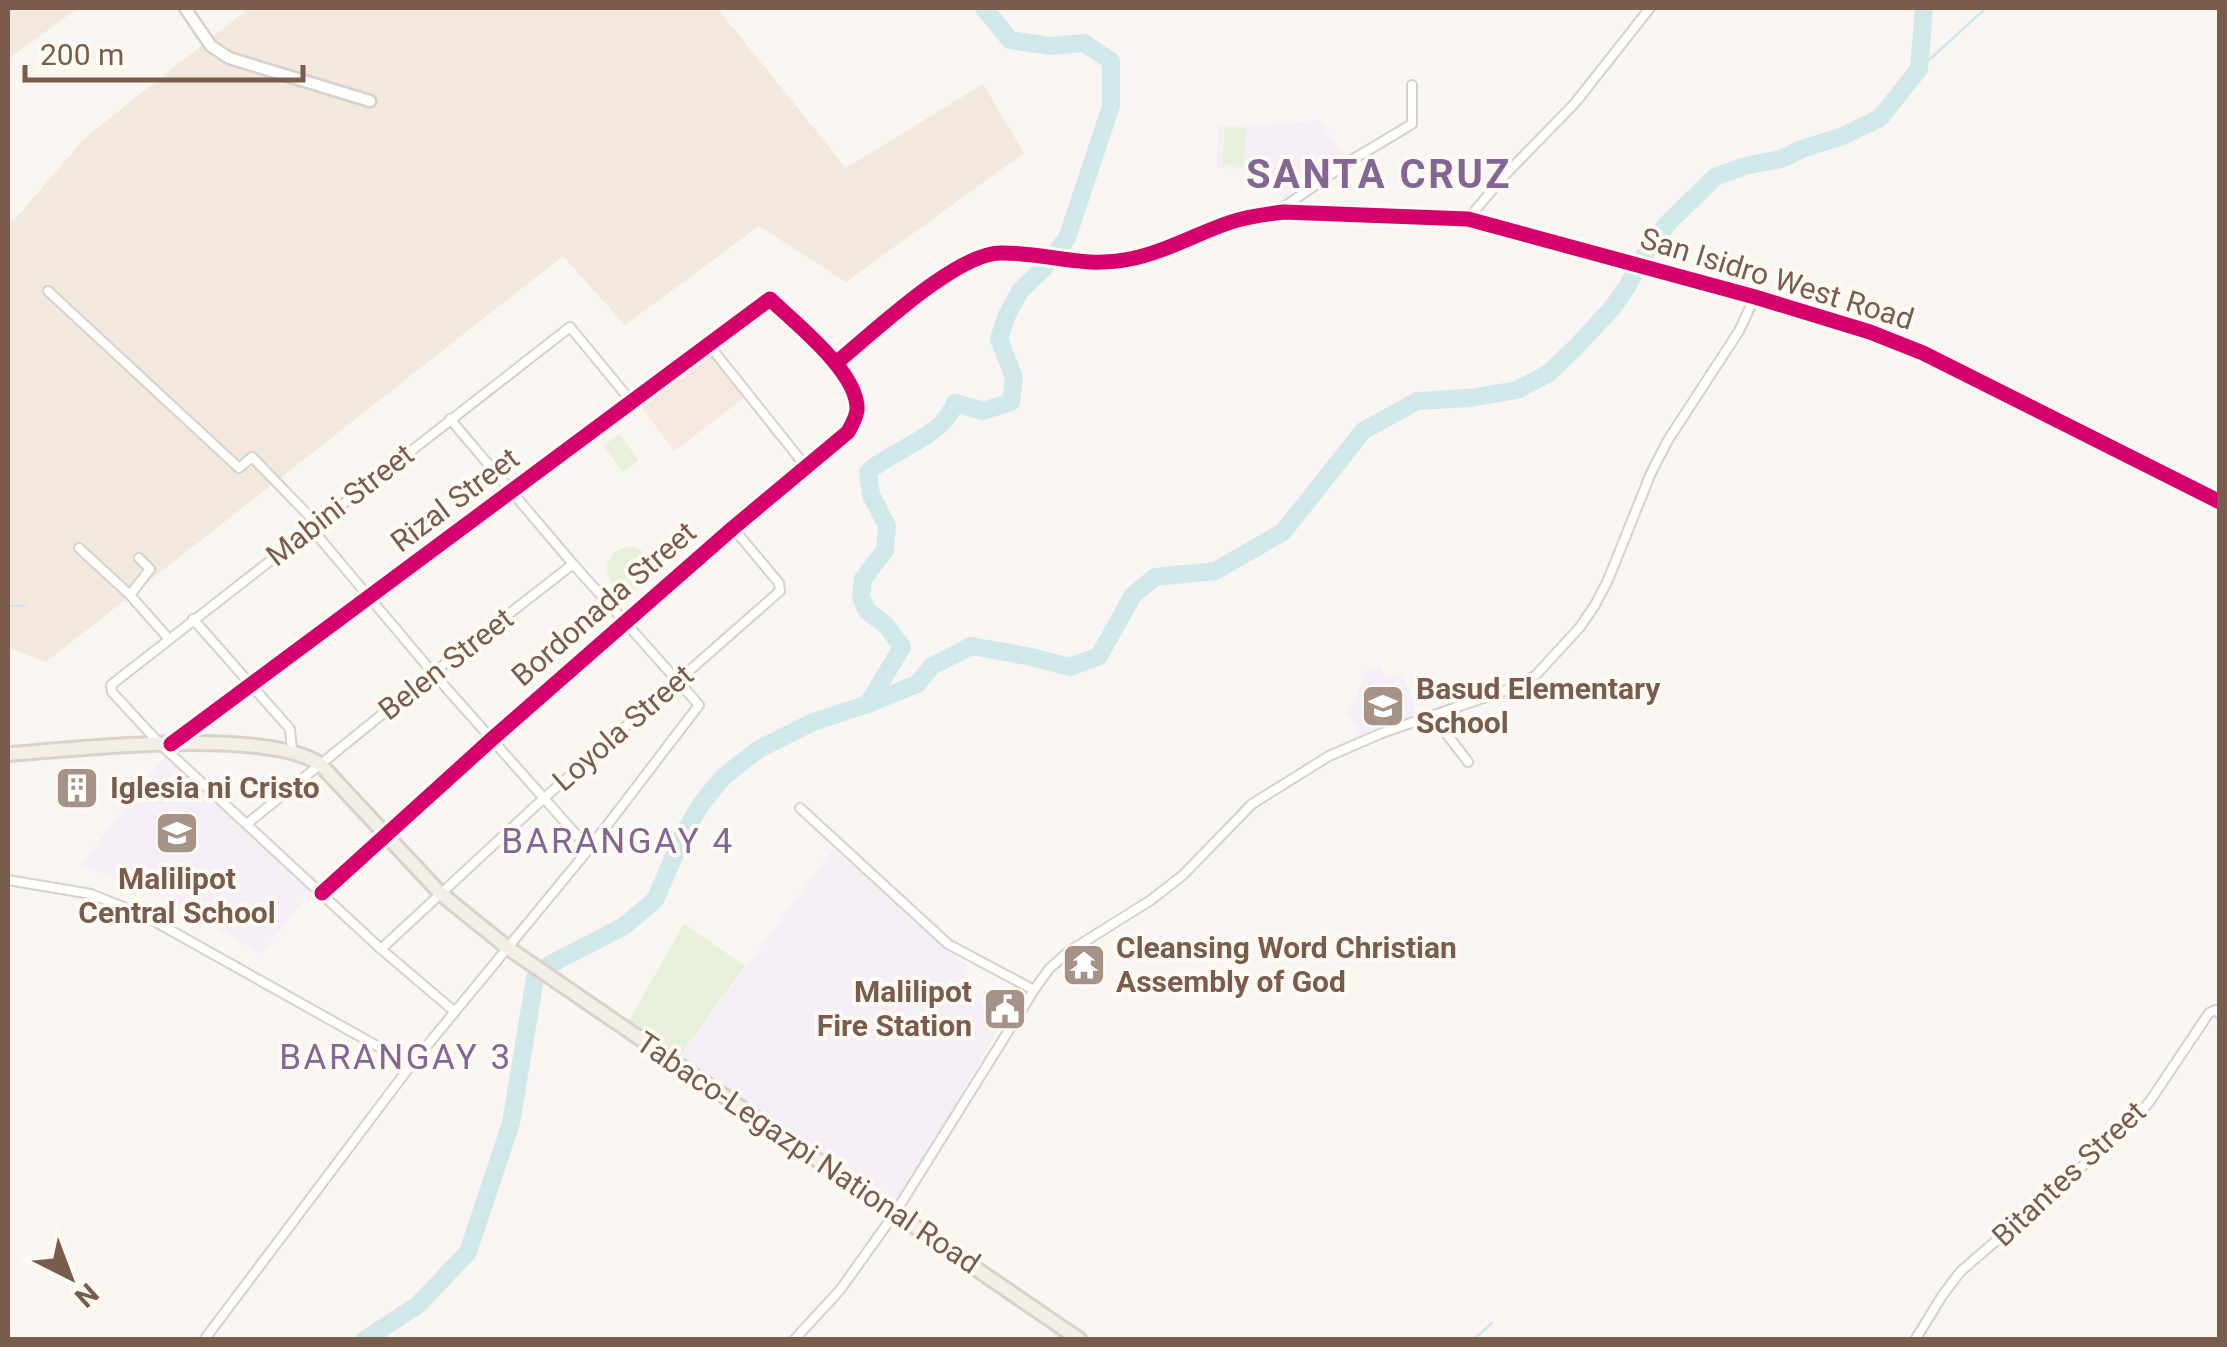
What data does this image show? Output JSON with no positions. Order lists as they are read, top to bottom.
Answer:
{
  "streets": {
    "main road": ["Tabaco-Legazpi National Road"],
    "street": [
      "San Isidro West Road",
      "Rizal Street",
      "Mabini Street",
      "Bordonada Street",
      "Belen Street",
      "Loyola Street",
      "Bitantes Street"
    ]
  },
  "crossings": [
    ["San Isidro West Road", "Rizal Street"],
    ["San Isidro West Road", "Bordonada Street"],
    ["Rizal Street", "Mabini Street"],
    ["Rizal Street", "Bordonada Street"],
    ["Bordonada Street", "Loyola Street"],
    ["Bordonada Street", "Tabaco-Legazpi National Road"],
    ["Belen Street", "Tabaco-Legazpi National Road"],
    ["Loyola Street", "Tabaco-Legazpi National Road"]
  ],
  "districts": ["SANTA CRUZ", "BARANGAY 4", "BARANGAY 3"],
  "places": {
    "school or university": ["Basud Elementary School", "Malilipot Central School"],
    "building": ["Iglesia ni Cristo"],
    "temple": ["Cleansing Word Christian Assembly of God"],
    "public building": ["Malilipot Fire Station"]
  },
  "scale_bar": "200 m",
  "north": "bottom right"
}
